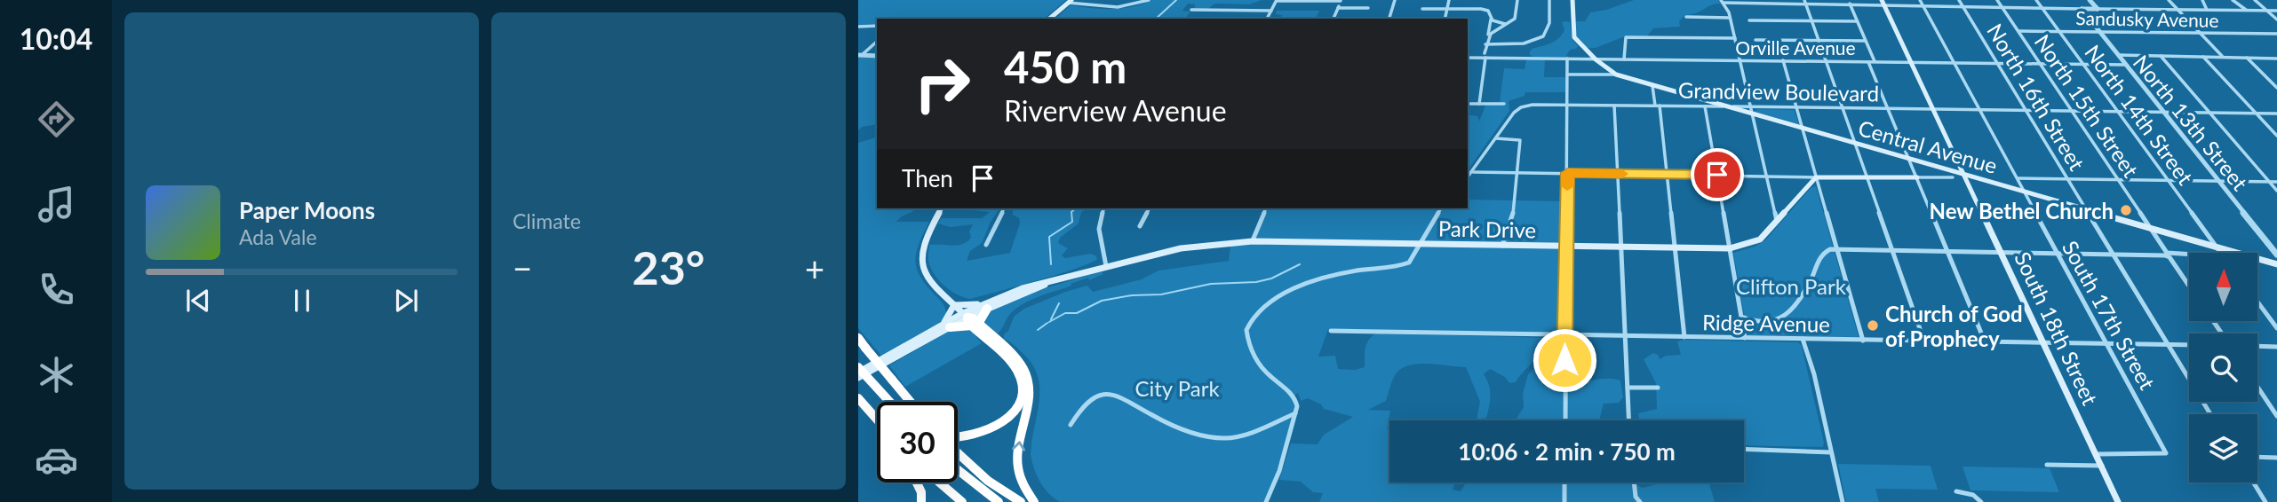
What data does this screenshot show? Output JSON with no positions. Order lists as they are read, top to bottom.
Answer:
{
  "streets": {
    "main road": ["Central Avenue", "Park Drive", "South 18th Street"],
    "street": [
      "Sandusky Avenue",
      "Orville Avenue",
      "Grandview Boulevard",
      "North 16th Street",
      "North 15th Street",
      "North 14th Street",
      "North 13th Street",
      "South 17th Street",
      "Ridge Avenue"
    ]
  },
  "crossings": [
    ["Sandusky Avenue", "North 15th Street"],
    ["Sandusky Avenue", "North 14th Street"],
    ["Sandusky Avenue", "North 13th Street"],
    ["Orville Avenue", "North 16th Street"],
    ["Orville Avenue", "North 15th Street"],
    ["Orville Avenue", "North 14th Street"],
    ["Orville Avenue", "North 13th Street"],
    ["Orville Avenue", "South 17th Street"],
    ["Orville Avenue", "South 18th Street"],
    ["Grandview Boulevard", "North 16th Street"],
    ["Grandview Boulevard", "North 15th Street"],
    ["Grandview Boulevard", "North 14th Street"],
    ["Grandview Boulevard", "North 13th Street"],
    ["Grandview Boulevard", "Central Avenue"],
    ["Grandview Boulevard", "South 17th Street"],
    ["Grandview Boulevard", "South 18th Street"],
    ["North 16th Street", "Central Avenue"],
    ["North 16th Street", "Ridge Avenue"],
    ["North 15th Street", "Central Avenue"],
    ["North 14th Street", "Central Avenue"],
    ["Central Avenue", "South 17th Street"],
    ["Central Avenue", "South 18th Street"],
    ["South 17th Street", "Ridge Avenue"],
    ["South 17th Street", "South 18th Street"],
    ["Ridge Avenue", "South 18th Street"]
  ],
  "parks": ["Clifton Park", "City Park"],
  "places": ["New Bethel Church", "Church of God of Prophecy"],
  "north": "top",
  "page": {
    "tabs": "10:04",
    "tile": "Climate",
    "turn": ["450 m", "Riverview Avenue"],
    "then": "Then",
    "song": ["Paper Moons", "Ada Vale"],
    "heat": ["−", "23°", "+"],
    "limit": "30",
    "trip": "10:06 · 2 min · 750 m"
  }
}
